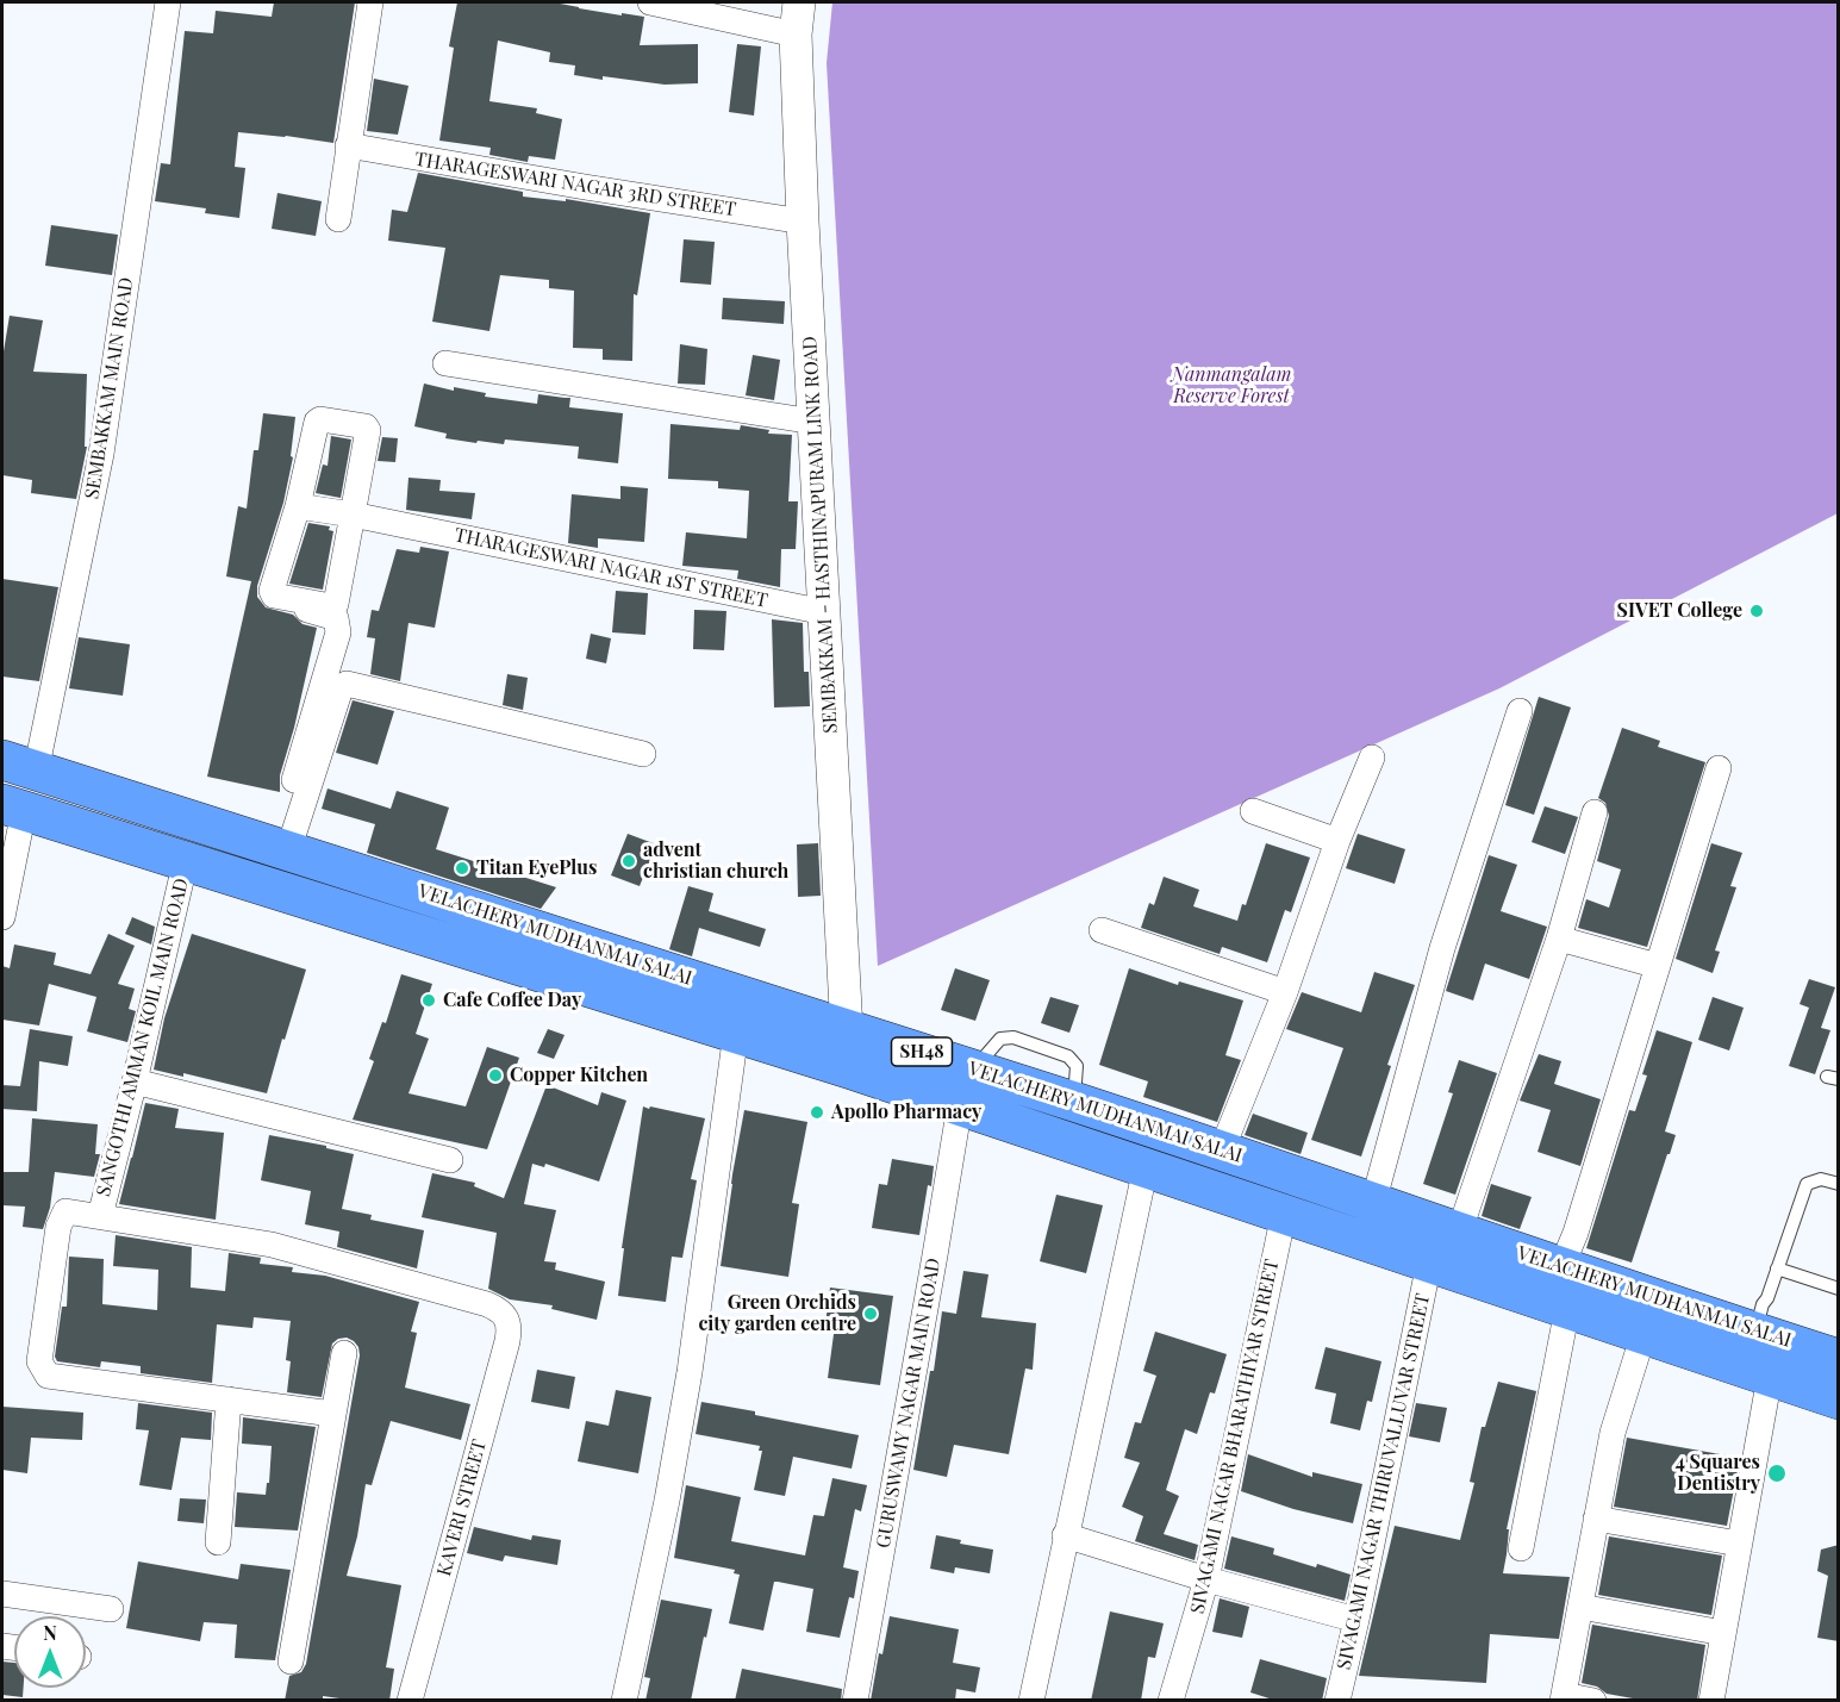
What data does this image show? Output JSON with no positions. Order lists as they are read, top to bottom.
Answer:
{
  "streets": {
    "main road": ["VELACHERY MUDHANMAI SALAI", "SH48"],
    "street": [
      "THARAGESWARI NAGAR 3RD STREET",
      "SEMBAKKAM MAIN ROAD",
      "SEMBAKKAM - HASTHINAPURAM LINK ROAD",
      "THARAGESWARI NAGAR 1ST STREET",
      "SANGOTHI AMMAN KOIL MAIN ROAD",
      "GURUSWAMY NAGAR MAIN ROAD",
      "SIVAGAMI NAGAR BHARATHIYAR STREET",
      "SIVAGAMI NAGAR THIRUVALLUVAR STREET",
      "KAVERI STREET"
    ]
  },
  "crossings": [
    ["THARAGESWARI NAGAR 3RD STREET", "SEMBAKKAM - HASTHINAPURAM LINK ROAD"],
    ["SEMBAKKAM MAIN ROAD", "VELACHERY MUDHANMAI SALAI"],
    ["SEMBAKKAM - HASTHINAPURAM LINK ROAD", "THARAGESWARI NAGAR 1ST STREET"],
    ["SEMBAKKAM - HASTHINAPURAM LINK ROAD", "VELACHERY MUDHANMAI SALAI"],
    ["VELACHERY MUDHANMAI SALAI", "SANGOTHI AMMAN KOIL MAIN ROAD"],
    ["VELACHERY MUDHANMAI SALAI", "GURUSWAMY NAGAR MAIN ROAD"],
    ["VELACHERY MUDHANMAI SALAI", "SIVAGAMI NAGAR BHARATHIYAR STREET"],
    ["VELACHERY MUDHANMAI SALAI", "SIVAGAMI NAGAR THIRUVALLUVAR STREET"],
    ["SANGOTHI AMMAN KOIL MAIN ROAD", "KAVERI STREET"]
  ],
  "parks": ["Nanmangalam Reserve Forest"],
  "places": [
    "SIVET College",
    "advent christian church",
    "Titan EyePlus",
    "Cafe Coffee Day",
    "Copper Kitchen",
    "Apollo Pharmacy",
    "Green Orchids city garden centre",
    "4 Squares Dentistry"
  ],
  "north": "top"
}
